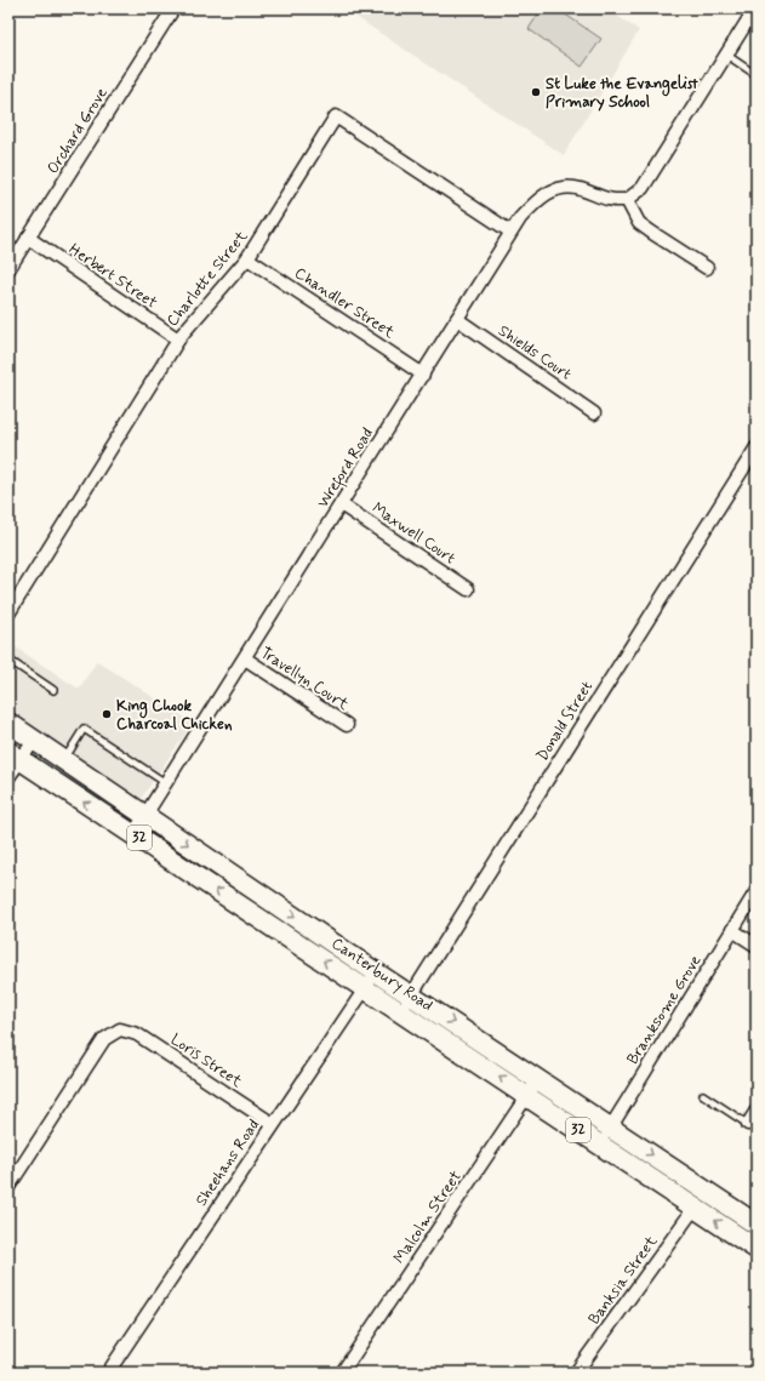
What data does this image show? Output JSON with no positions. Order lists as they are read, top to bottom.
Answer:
{
  "streets": {
    "main road": ["32", "Canterbury Road"],
    "street": [
      "Orchard Grove",
      "Herbert Street",
      "Charlotte Street",
      "Chandler Street",
      "Shields Court",
      "Wreford Road",
      "Maxwell Court",
      "Travellyn Court",
      "Donald Street",
      "Branksome Grove",
      "Loris Street",
      "Sheehans Road",
      "Malcolm Street",
      "Banksia Street"
    ]
  },
  "crossings": [
    ["Orchard Grove", "Herbert Street"],
    ["Herbert Street", "Charlotte Street"],
    ["Charlotte Street", "Chandler Street"],
    ["Charlotte Street", "Wreford Road"],
    ["Chandler Street", "Wreford Road"],
    ["Shields Court", "Wreford Road"],
    ["Wreford Road", "Maxwell Court"],
    ["Wreford Road", "Travellyn Court"],
    ["Wreford Road", "Canterbury Road"],
    ["Donald Street", "Canterbury Road"],
    ["Canterbury Road", "Branksome Grove"],
    ["Canterbury Road", "Sheehans Road"],
    ["Canterbury Road", "Malcolm Street"],
    ["Canterbury Road", "Banksia Street"],
    ["Loris Street", "Sheehans Road"]
  ],
  "places": ["St Luke the Evangelist Primary School", "King Chook Charcoal Chicken"]
}
